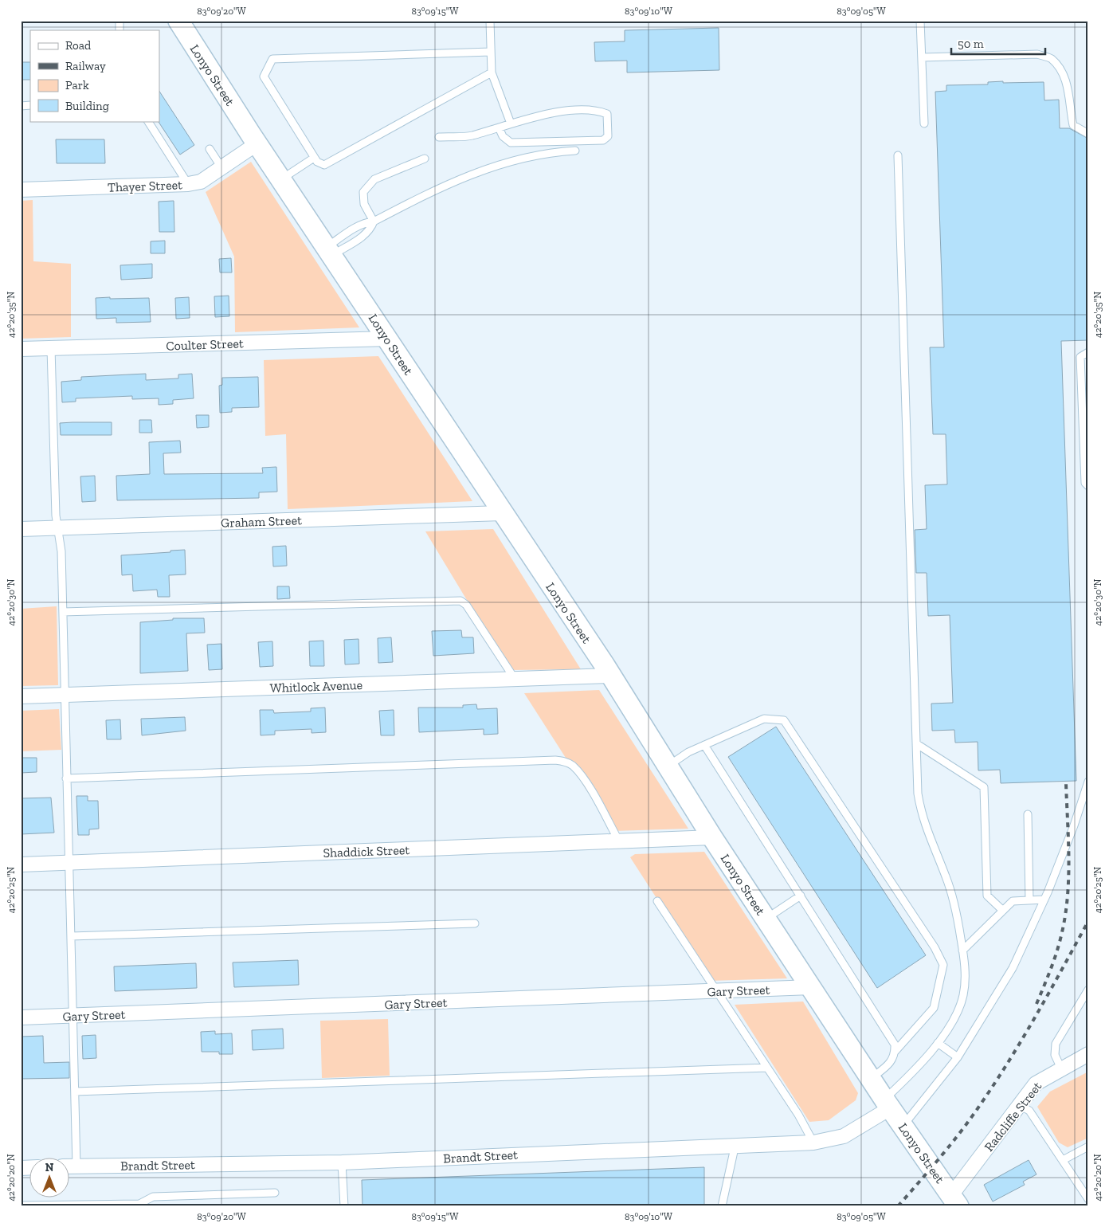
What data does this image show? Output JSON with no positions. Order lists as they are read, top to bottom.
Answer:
{
  "streets": {
    "street": [
      "Lonyo Street",
      "Thayer Street",
      "Coulter Street",
      "Graham Street",
      "Whitlock Avenue",
      "Shaddick Street",
      "Gary Street",
      "Radcliffe Street",
      "Brandt Street"
    ]
  },
  "crossings": [
    ["Lonyo Street", "Thayer Street"],
    ["Lonyo Street", "Coulter Street"],
    ["Lonyo Street", "Graham Street"],
    ["Lonyo Street", "Whitlock Avenue"],
    ["Lonyo Street", "Shaddick Street"],
    ["Lonyo Street", "Gary Street"],
    ["Lonyo Street", "Radcliffe Street"],
    ["Lonyo Street", "Brandt Street"]
  ],
  "legend": [
    "Road",
    "Railway",
    "Park",
    "Building"
  ],
  "scale_bar": "50 m",
  "north": "top",
  "coordinates": [
    "83°09'20\"W",
    "83°09'15\"W",
    "83°09'10\"W",
    "83°09'05\"W",
    "42°20'35\"N",
    "42°20'30\"N",
    "42°20'25\"N",
    "42°20'20\"N"
  ]
}
